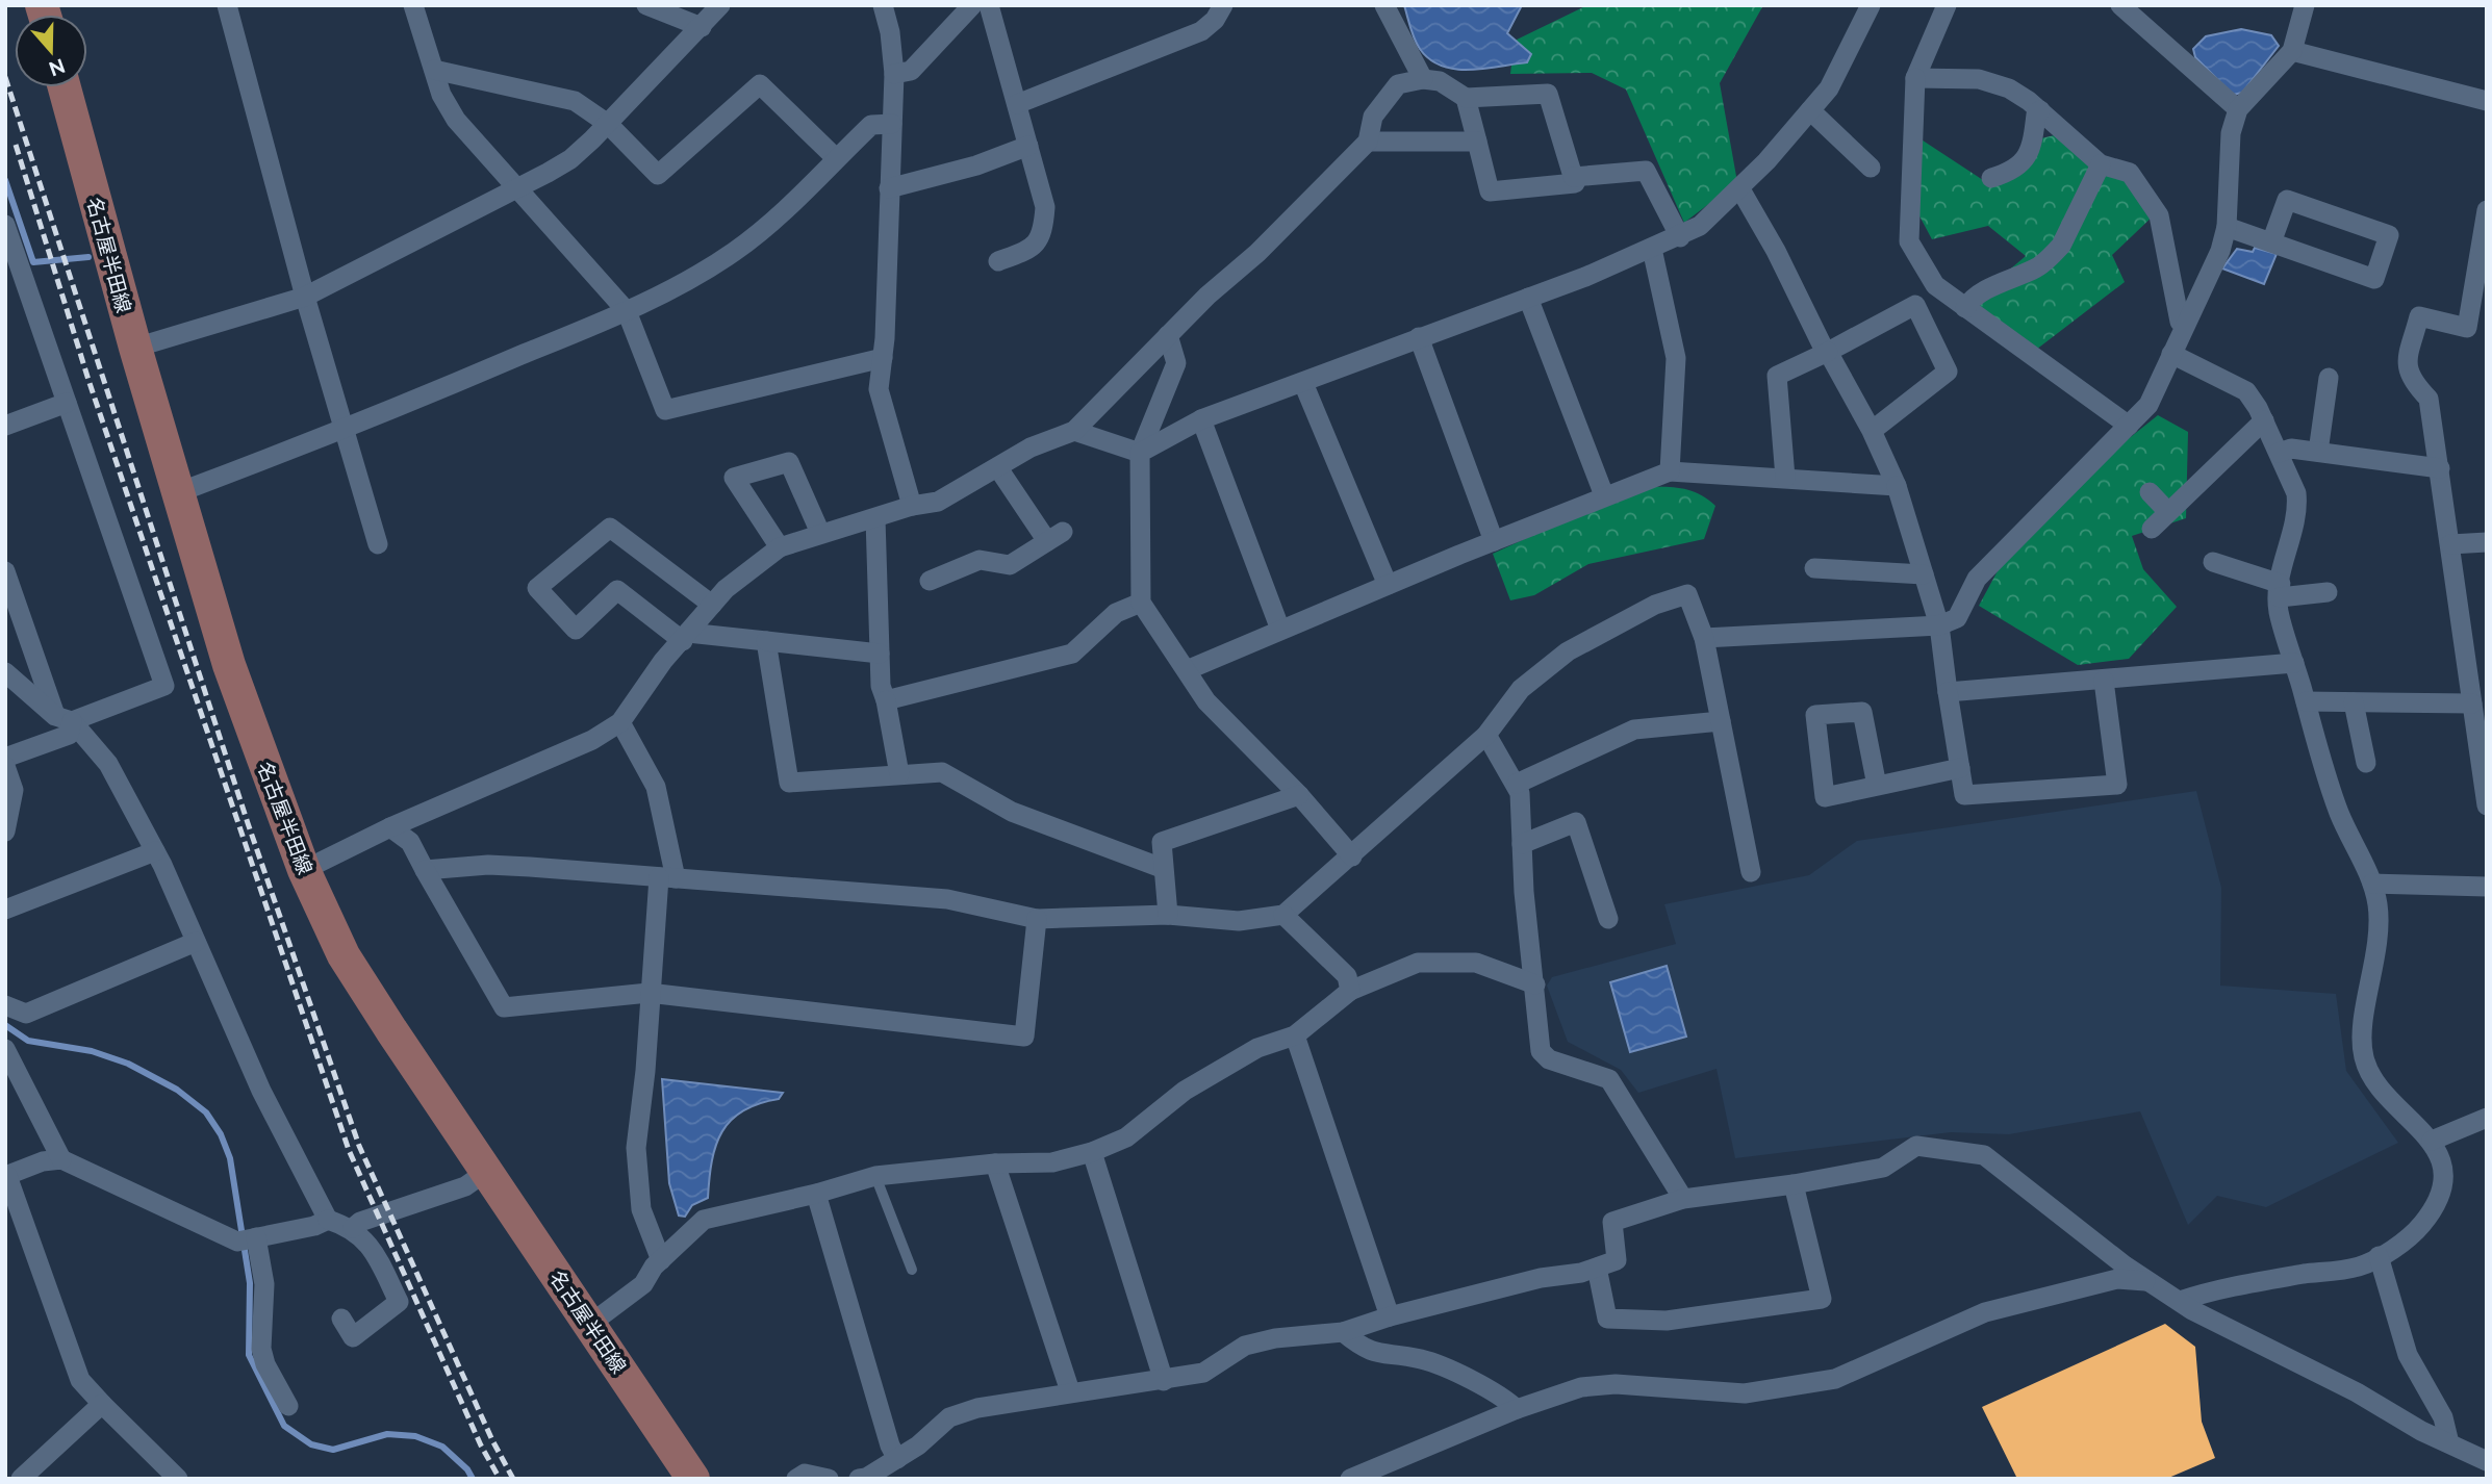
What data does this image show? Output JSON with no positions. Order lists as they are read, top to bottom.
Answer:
{
  "streets": {
    "main road": ["名古屋半田線"]
  },
  "north": "bottom"
}
